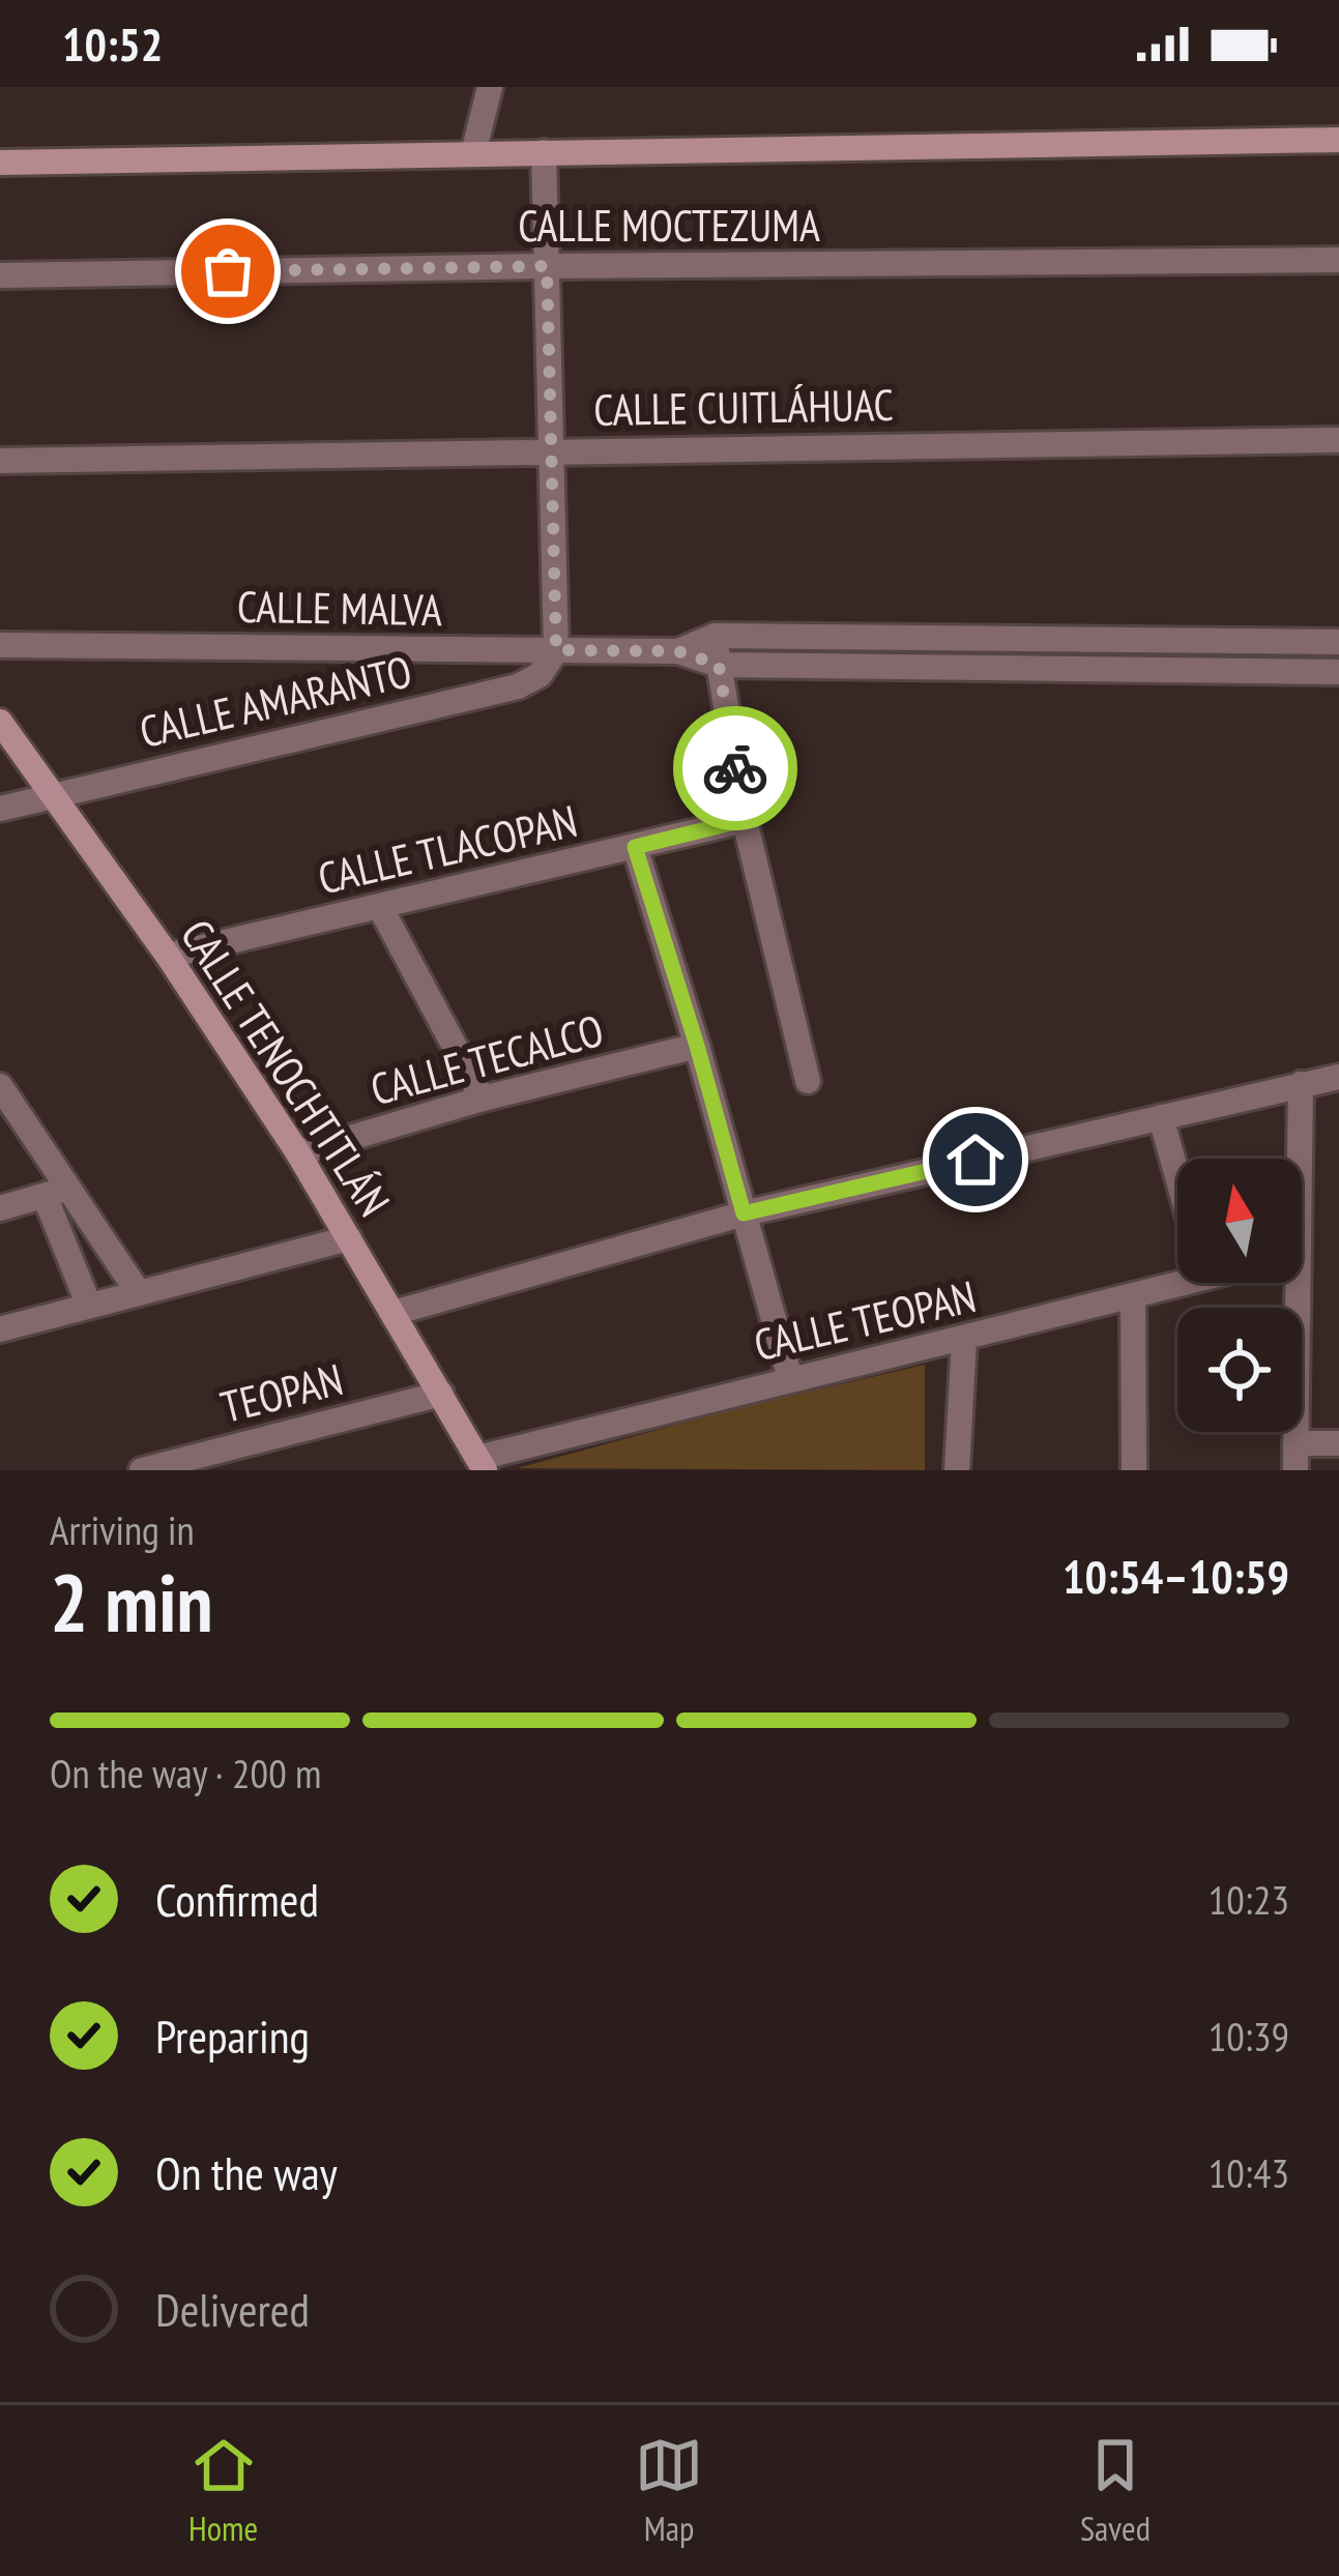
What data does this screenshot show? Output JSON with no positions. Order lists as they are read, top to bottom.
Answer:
{
  "streets": {
    "street": [
      "CALLE MOCTEZUMA",
      "CALLE CUITLÁHUAC",
      "CALLE MALVA",
      "CALLE AMARANTO",
      "CALLE TLACOPAN",
      "CALLE TECALCO",
      "CALLE TENOCHTITLÁN",
      "CALLE TEOPAN",
      "TEOPAN"
    ]
  },
  "crossings": [
    ["CALLE MALVA", "CALLE AMARANTO"],
    ["CALLE AMARANTO", "CALLE TENOCHTITLÁN"],
    ["CALLE TLACOPAN", "CALLE TENOCHTITLÁN"],
    ["CALLE TECALCO", "CALLE TENOCHTITLÁN"],
    ["CALLE TENOCHTITLÁN", "CALLE TEOPAN"],
    ["CALLE TENOCHTITLÁN", "TEOPAN"]
  ],
  "north": "top",
  "page": {
    "status": "10:52",
    "heading": ["2 min", "Arriving in", "10:54–10:59"],
    "bar": "On the way · 200 m",
    "list": [
      ["Confirmed", "10:23"],
      ["Preparing", "10:39"],
      ["On the way", "10:43"],
      "Delivered"
    ],
    "tabs": ["Home", "Map", "Saved"]
  }
}
